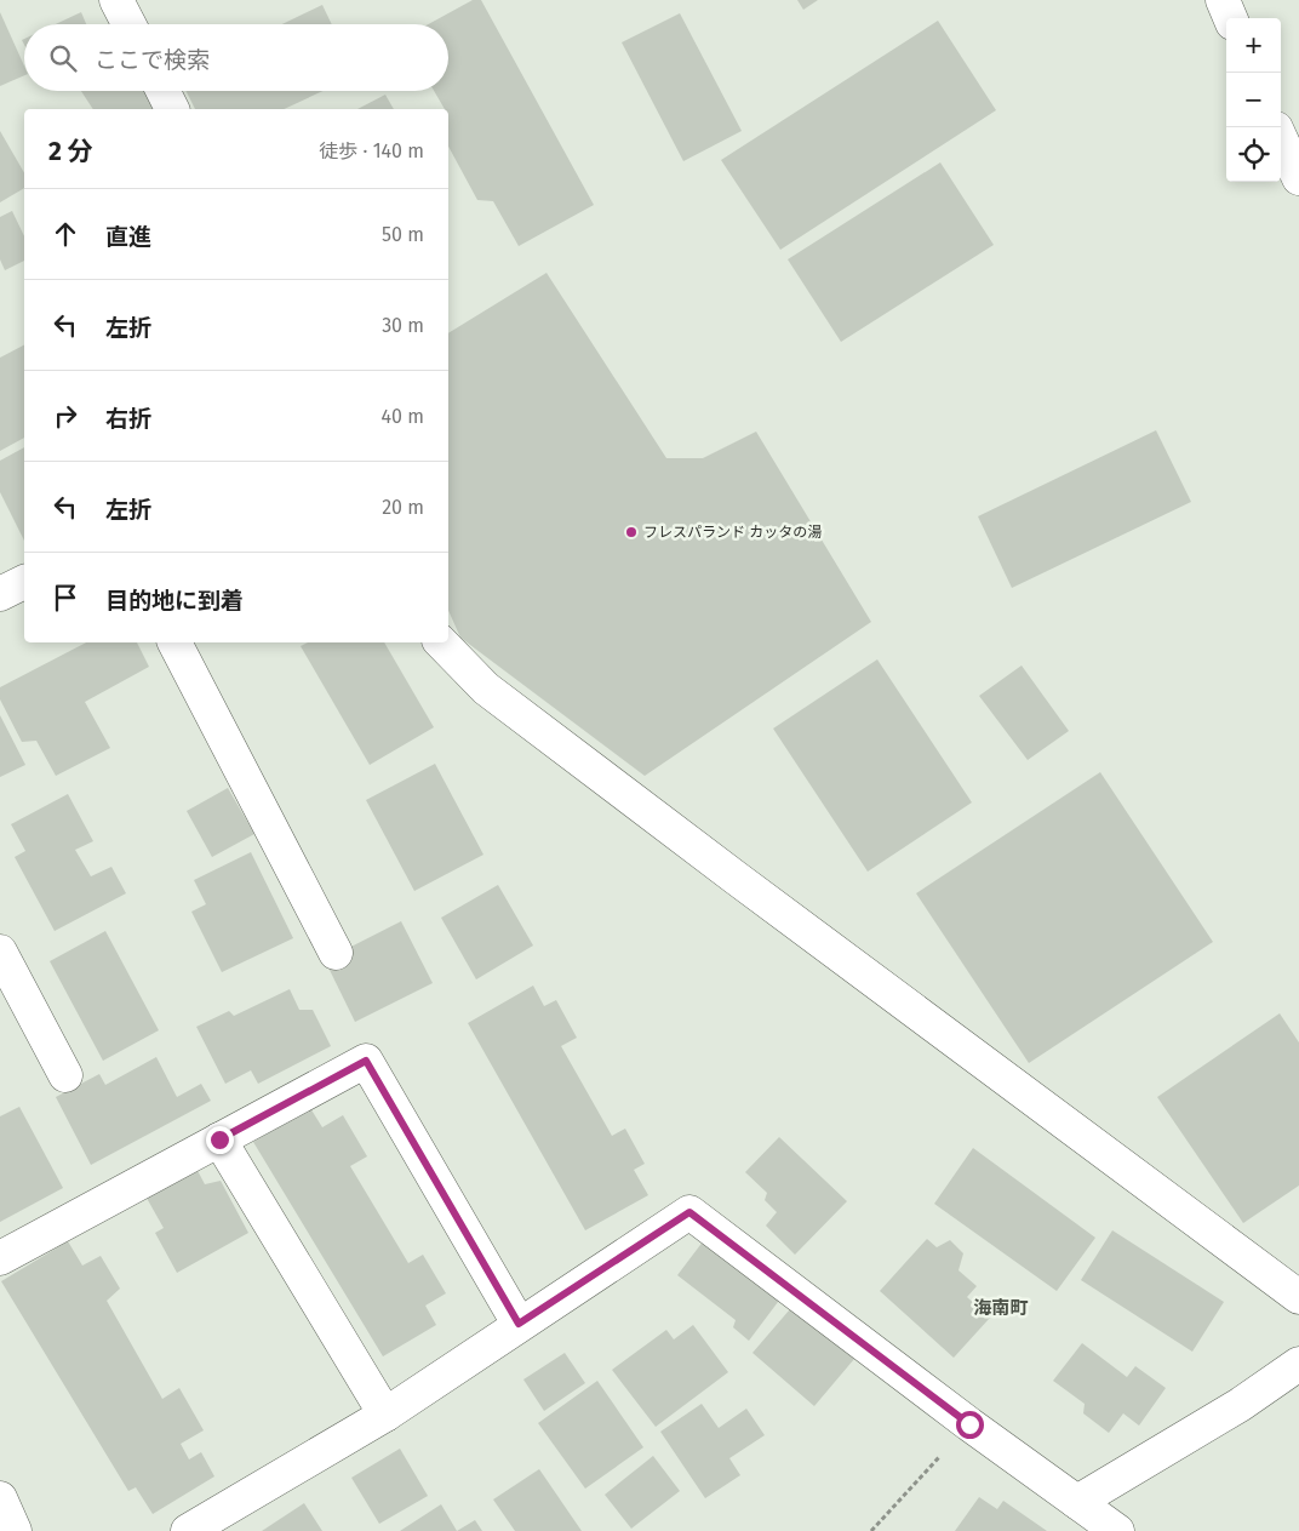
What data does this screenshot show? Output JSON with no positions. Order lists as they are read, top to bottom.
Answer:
{
  "districts": ["海南町"],
  "places": ["フレスパランド カッタの湯"],
  "page": {
    "map_buttons": ["+", "−"],
    "search": "ここで検索",
    "heading": ["2 分", "徒歩 · 140 m"],
    "list": [
      ["直進", "50 m"],
      ["左折", "30 m"],
      ["右折", "40 m"],
      ["左折", "20 m"],
      "目的地に到着"
    ]
  }
}
